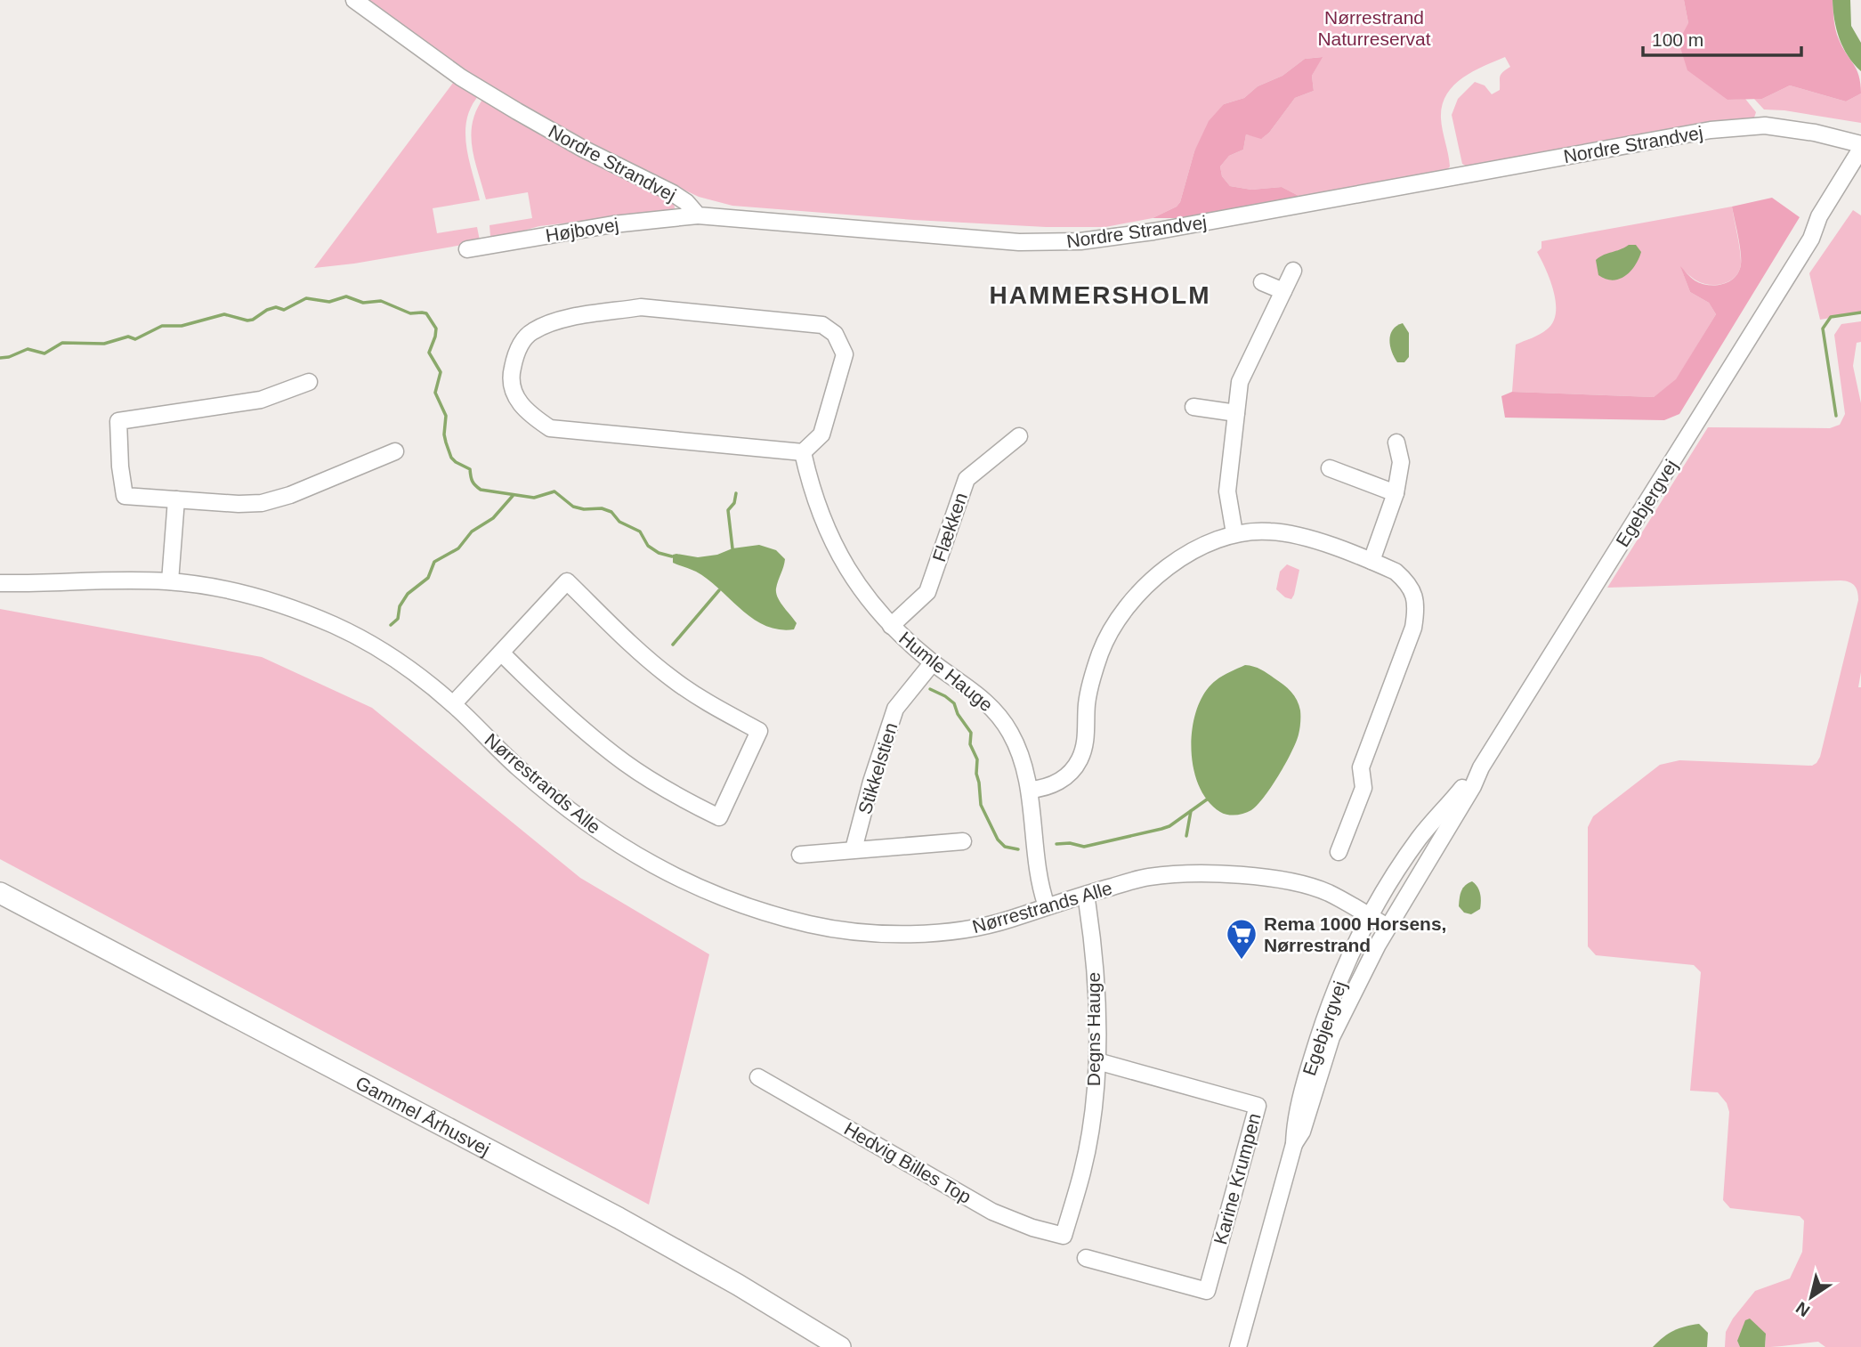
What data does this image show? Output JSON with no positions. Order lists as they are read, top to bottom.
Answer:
{
  "streets": {
    "main road": ["Gammel Århusvej"],
    "street": [
      "Nordre Strandvej",
      "Højbovej",
      "Egebjergvej",
      "Flækken",
      "Humle Hauge",
      "Stikkelstien",
      "Nørrestrands Alle",
      "Degns Hauge",
      "Hedvig Billes Top",
      "Karine Krumpen"
    ]
  },
  "crossings": [
    ["Nordre Strandvej", "Højbovej"],
    ["Nordre Strandvej", "Egebjergvej"],
    ["Egebjergvej", "Nørrestrands Alle"],
    ["Flækken", "Humle Hauge"],
    ["Humle Hauge", "Stikkelstien"],
    ["Humle Hauge", "Nørrestrands Alle"],
    ["Nørrestrands Alle", "Degns Hauge"],
    ["Degns Hauge", "Hedvig Billes Top"],
    ["Degns Hauge", "Karine Krumpen"]
  ],
  "districts": ["HAMMERSHOLM"],
  "parks": ["Nørrestrand Naturreservat"],
  "places": {
    "supermarket": ["Rema 1000 Horsens, Nørrestrand"]
  },
  "scale_bar": "100 m",
  "north": "bottom left"
}
